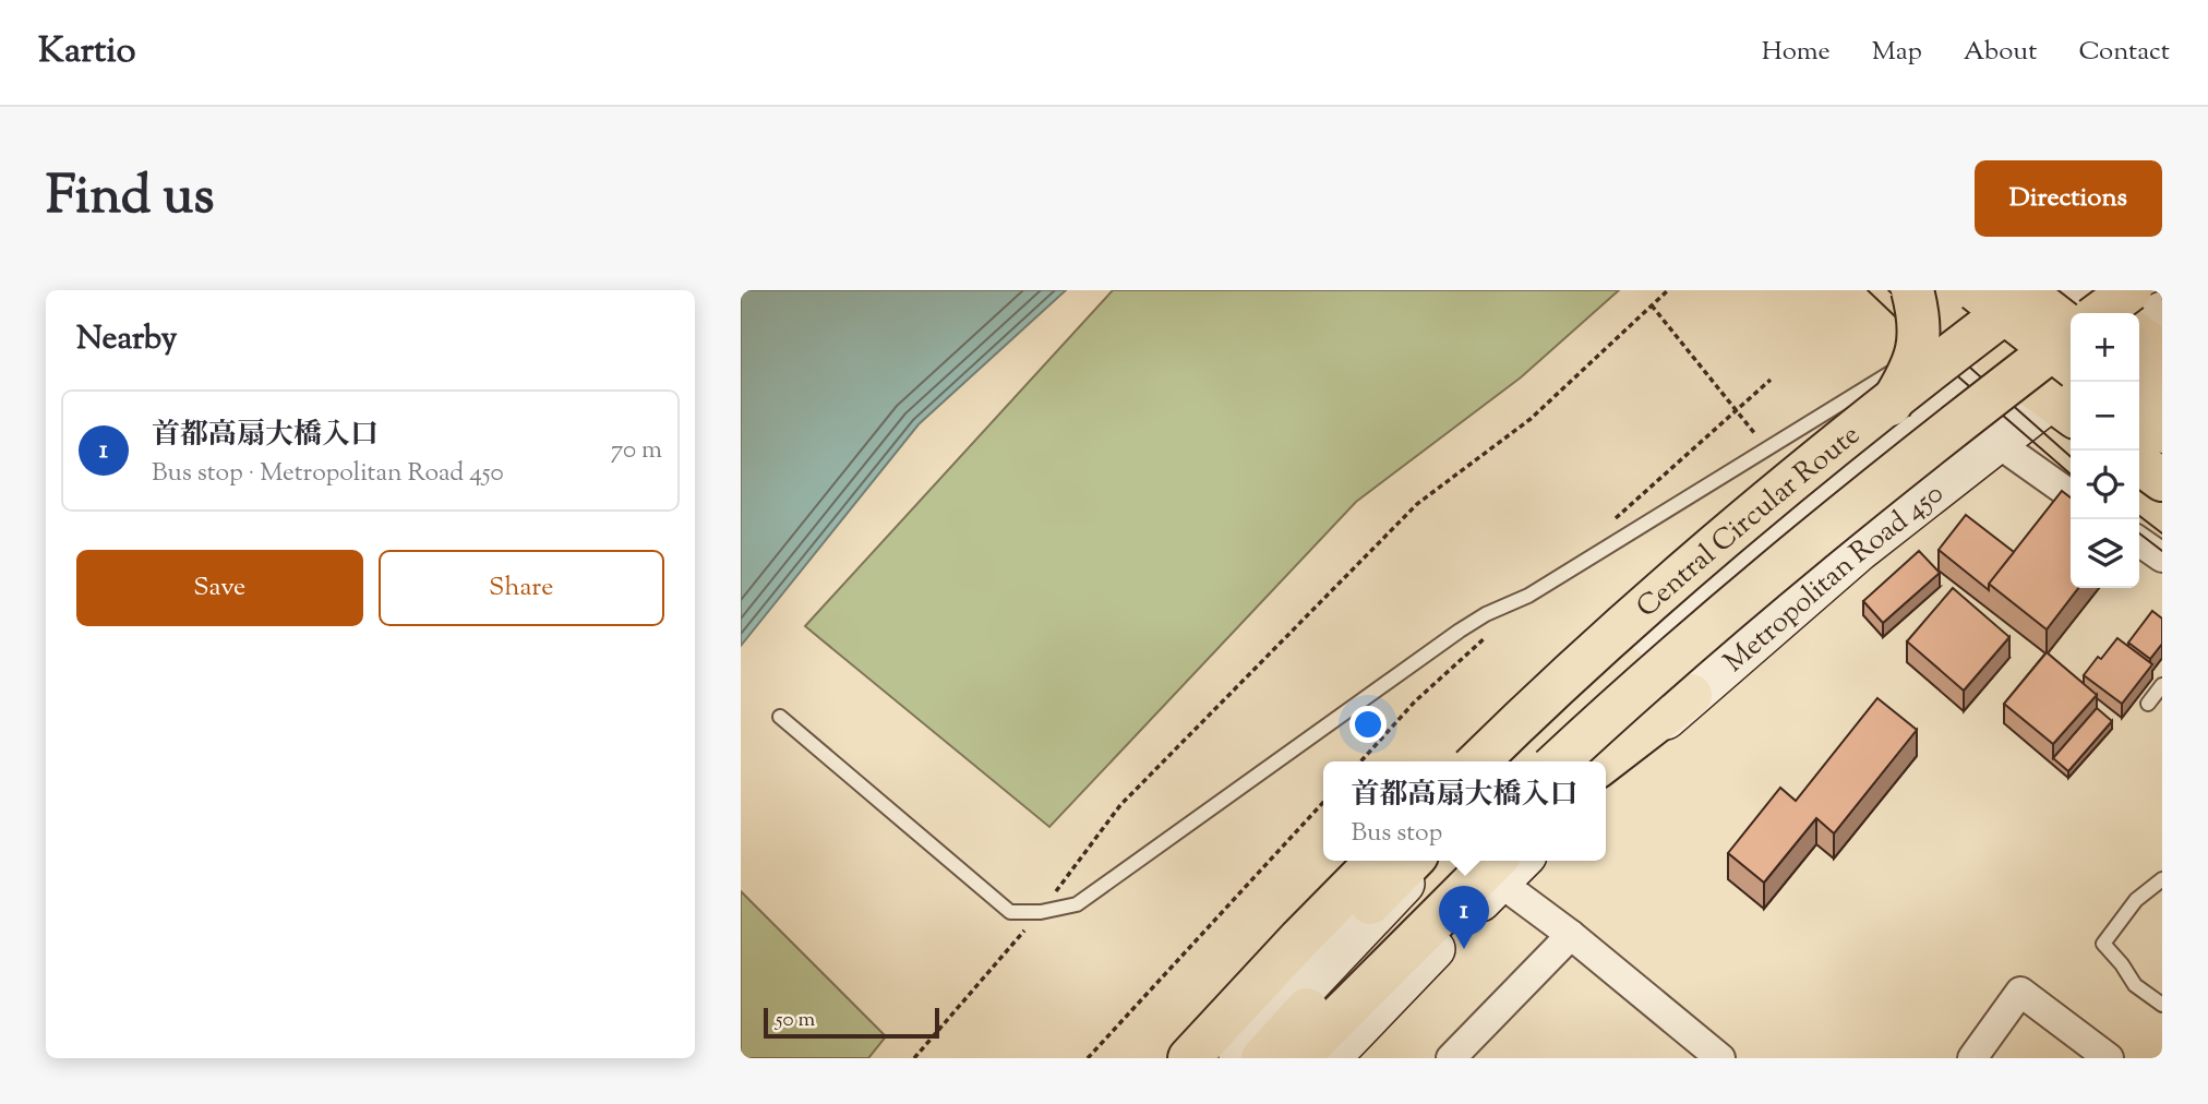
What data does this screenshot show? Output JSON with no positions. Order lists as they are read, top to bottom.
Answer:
{
  "streets": {
    "main road": ["Central Circular Route", "Metropolitan Road 450"]
  },
  "scale_bar": "50 m",
  "page": {
    "header": "Kartio",
    "nav": [
      "Home",
      "Map",
      "About",
      "Contact"
    ],
    "title": "Find us",
    "buttons": [
      "Directions",
      ["Save", "Share"]
    ],
    "heading": "Nearby",
    "map_buttons": ["+", "−"],
    "list": [
      {
        "mark": "1",
        "name": "首都高扇大橋入口",
        "note": "Bus stop · Metropolitan Road 450",
        "value": "70 m"
      }
    ],
    "popup": ["首都高扇大橋入口", "Bus stop"],
    "pins": "1",
    "scale": "50 m"
  }
}
